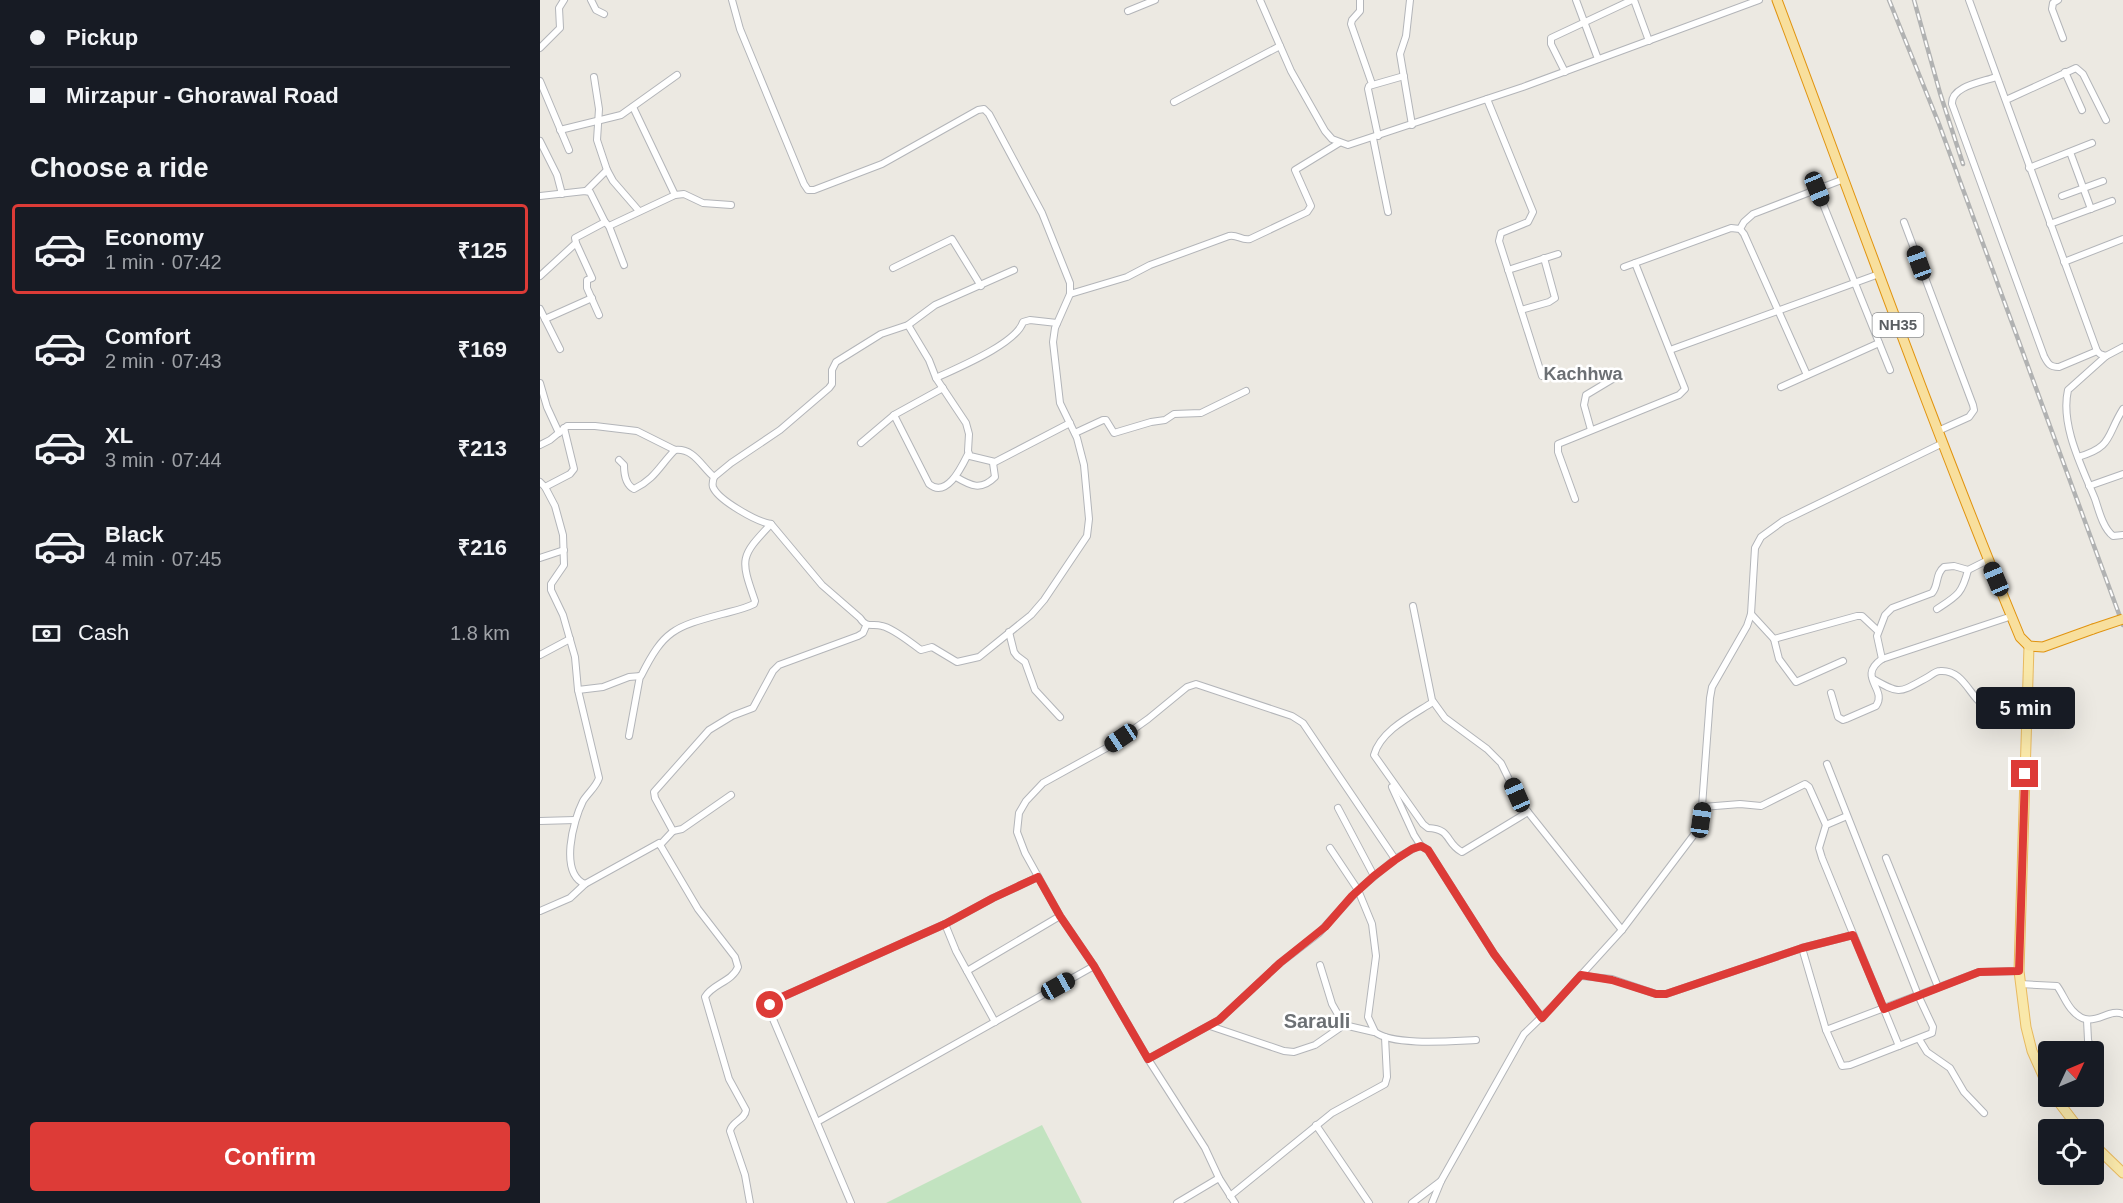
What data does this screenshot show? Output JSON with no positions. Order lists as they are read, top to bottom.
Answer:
{
  "streets": {
    "highway": ["NH35"]
  },
  "districts": ["Kachhwa", "Sarauli"],
  "north": "top right",
  "page": {
    "banner": ["Pickup", "Mirzapur - Ghorawal Road"],
    "heading": "Choose a ride",
    "list": [
      {
        "name": "Economy",
        "note": "1 min · 07:42",
        "value": "₹125"
      },
      {
        "name": "Comfort",
        "note": "2 min · 07:43",
        "value": "₹169"
      },
      {
        "name": "XL",
        "note": "3 min · 07:44",
        "value": "₹213"
      },
      {
        "name": "Black",
        "note": "4 min · 07:45",
        "value": "₹216"
      }
    ],
    "pay": ["Cash", "1.8 km"],
    "bubble": "5 min",
    "buttons": "Confirm"
  }
}
